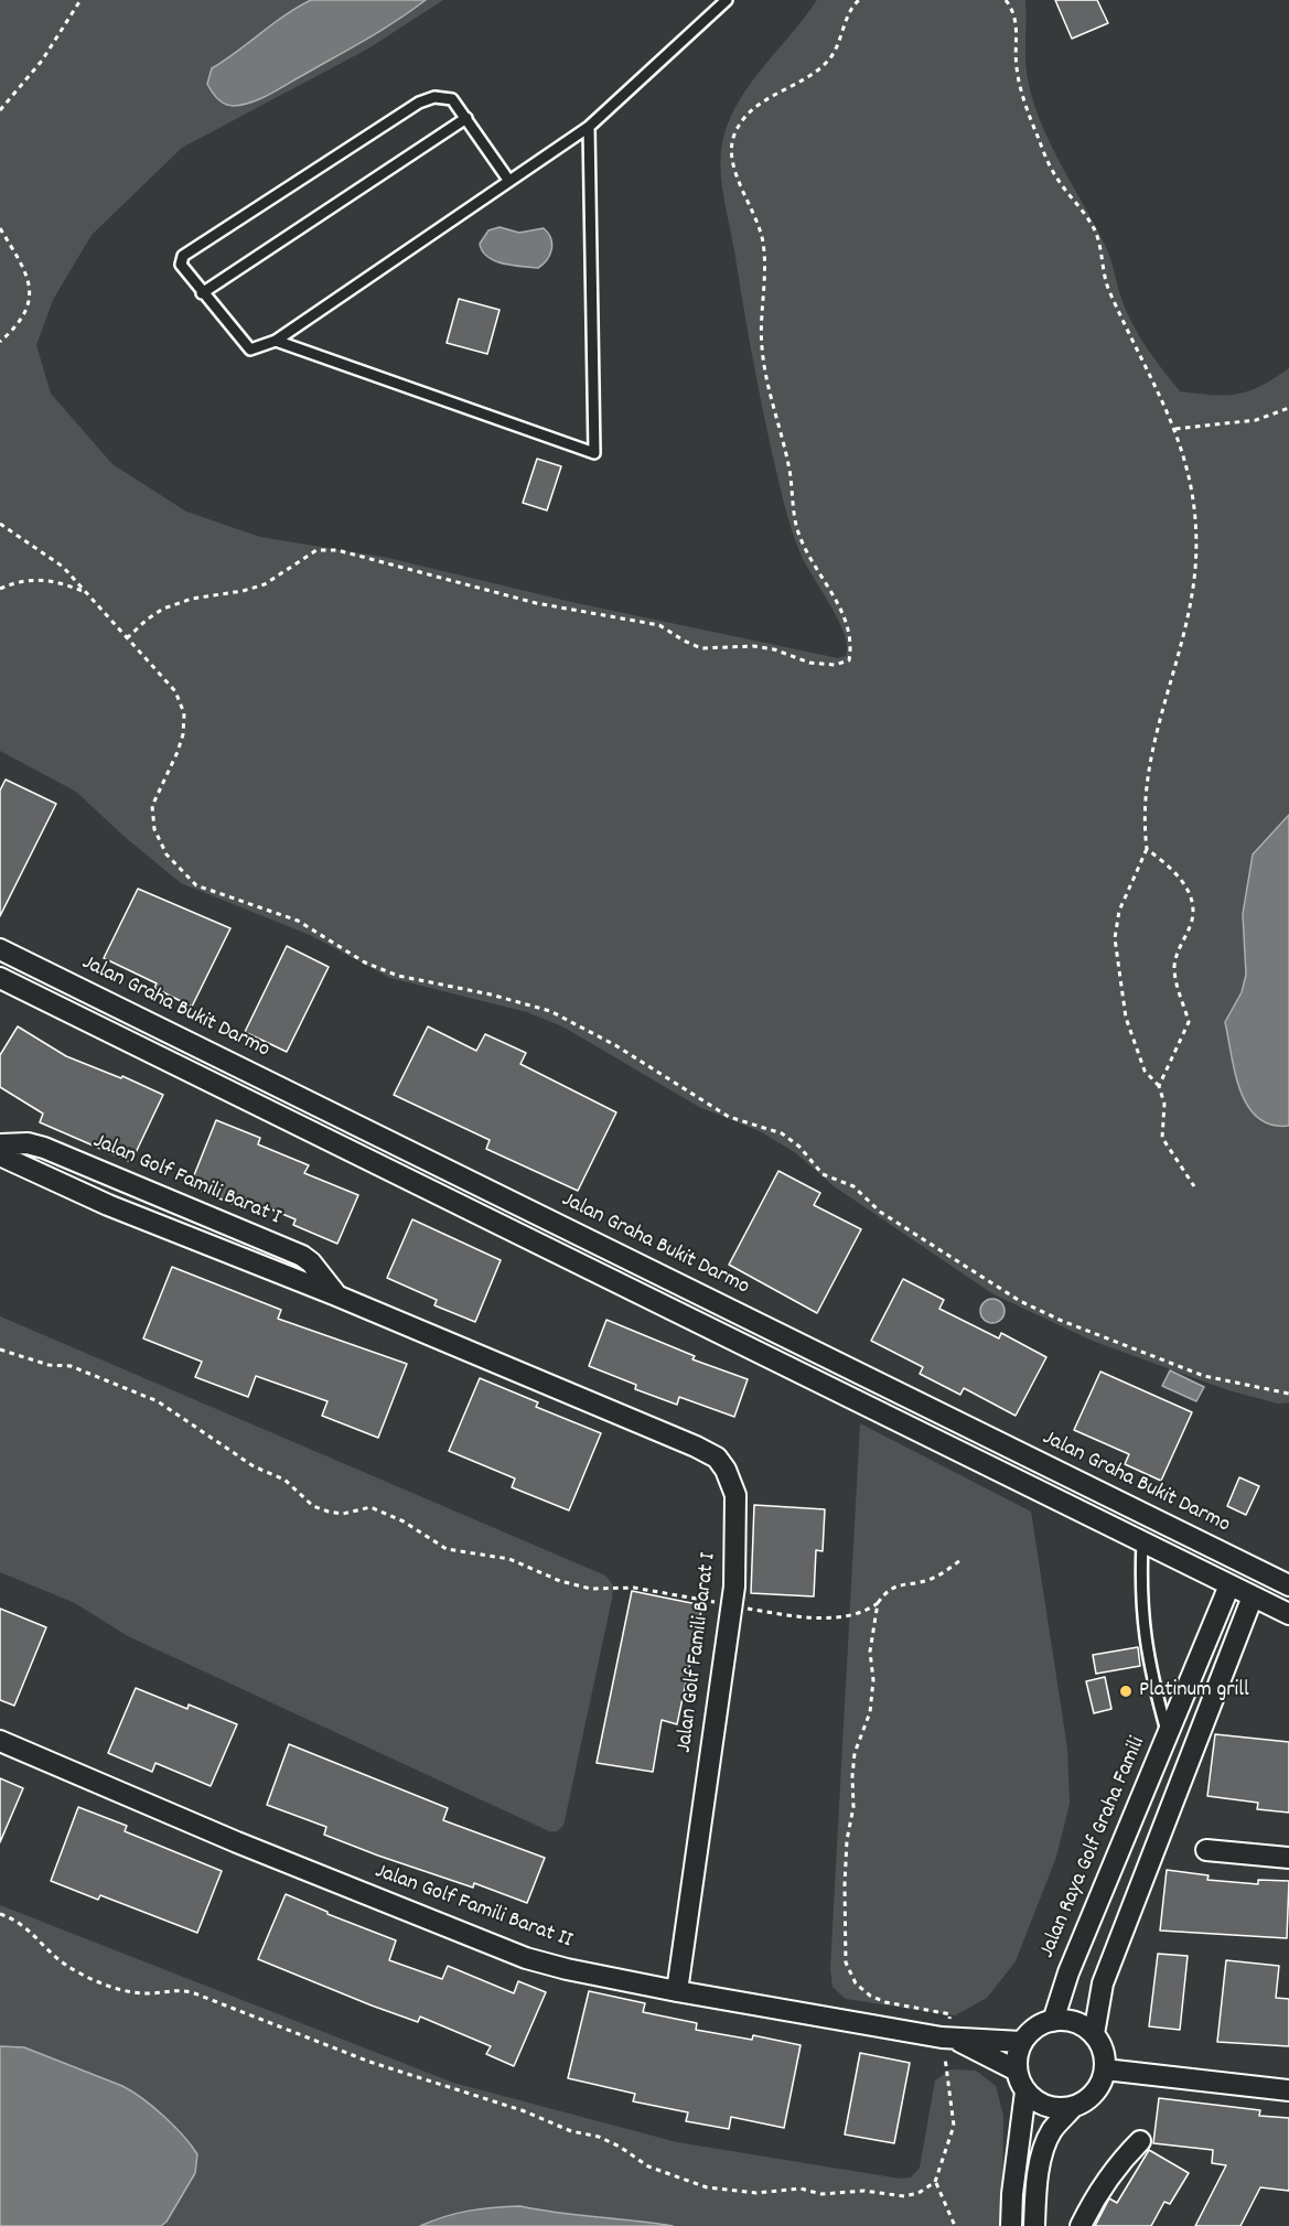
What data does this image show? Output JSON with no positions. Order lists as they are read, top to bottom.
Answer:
{
  "streets": {
    "street": [
      "Jalan Graha Bukit Darmo",
      "Jalan Golf Famili Barat I",
      "Jalan Raya Golf Graha Famili",
      "Jalan Golf Famili Barat II"
    ]
  },
  "crossings": [
    ["Jalan Golf Famili Barat I", "Jalan Golf Famili Barat II"],
    ["Jalan Raya Golf Graha Famili", "Jalan Golf Famili Barat II"]
  ],
  "places": ["Platinum grill"]
}
